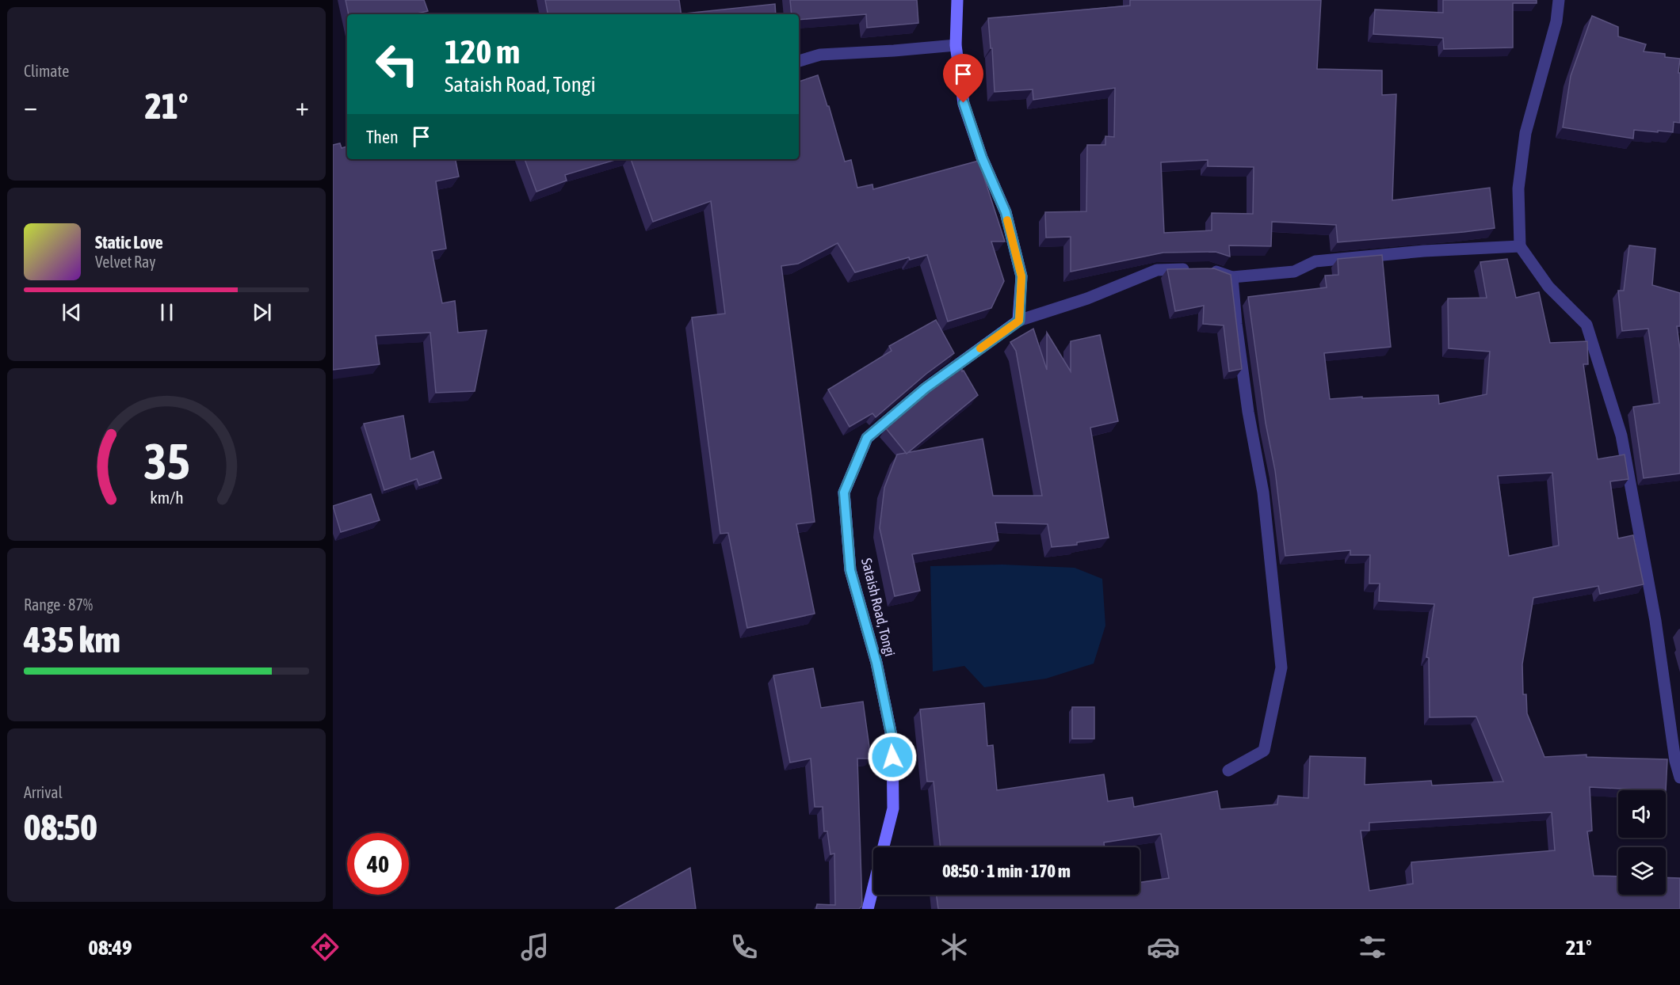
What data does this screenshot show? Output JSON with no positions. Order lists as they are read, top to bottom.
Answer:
{
  "streets": {
    "street": ["Sataish Road, Tongi"]
  },
  "page": {
    "tile": [
      "Climate",
      ["Range · 87%", "435 km"],
      ["Arrival", "08:50"]
    ],
    "turn": ["120 m", "Sataish Road, Tongi"],
    "heat": ["−", "21°", "+"],
    "then": "Then",
    "song": ["Static Love", "Velvet Ray"],
    "limit": "40",
    "trip": "08:50 · 1 min · 170 m",
    "tabs": ["08:49", "21°"],
    "gauge": ["35", "km/h"]
  }
}
